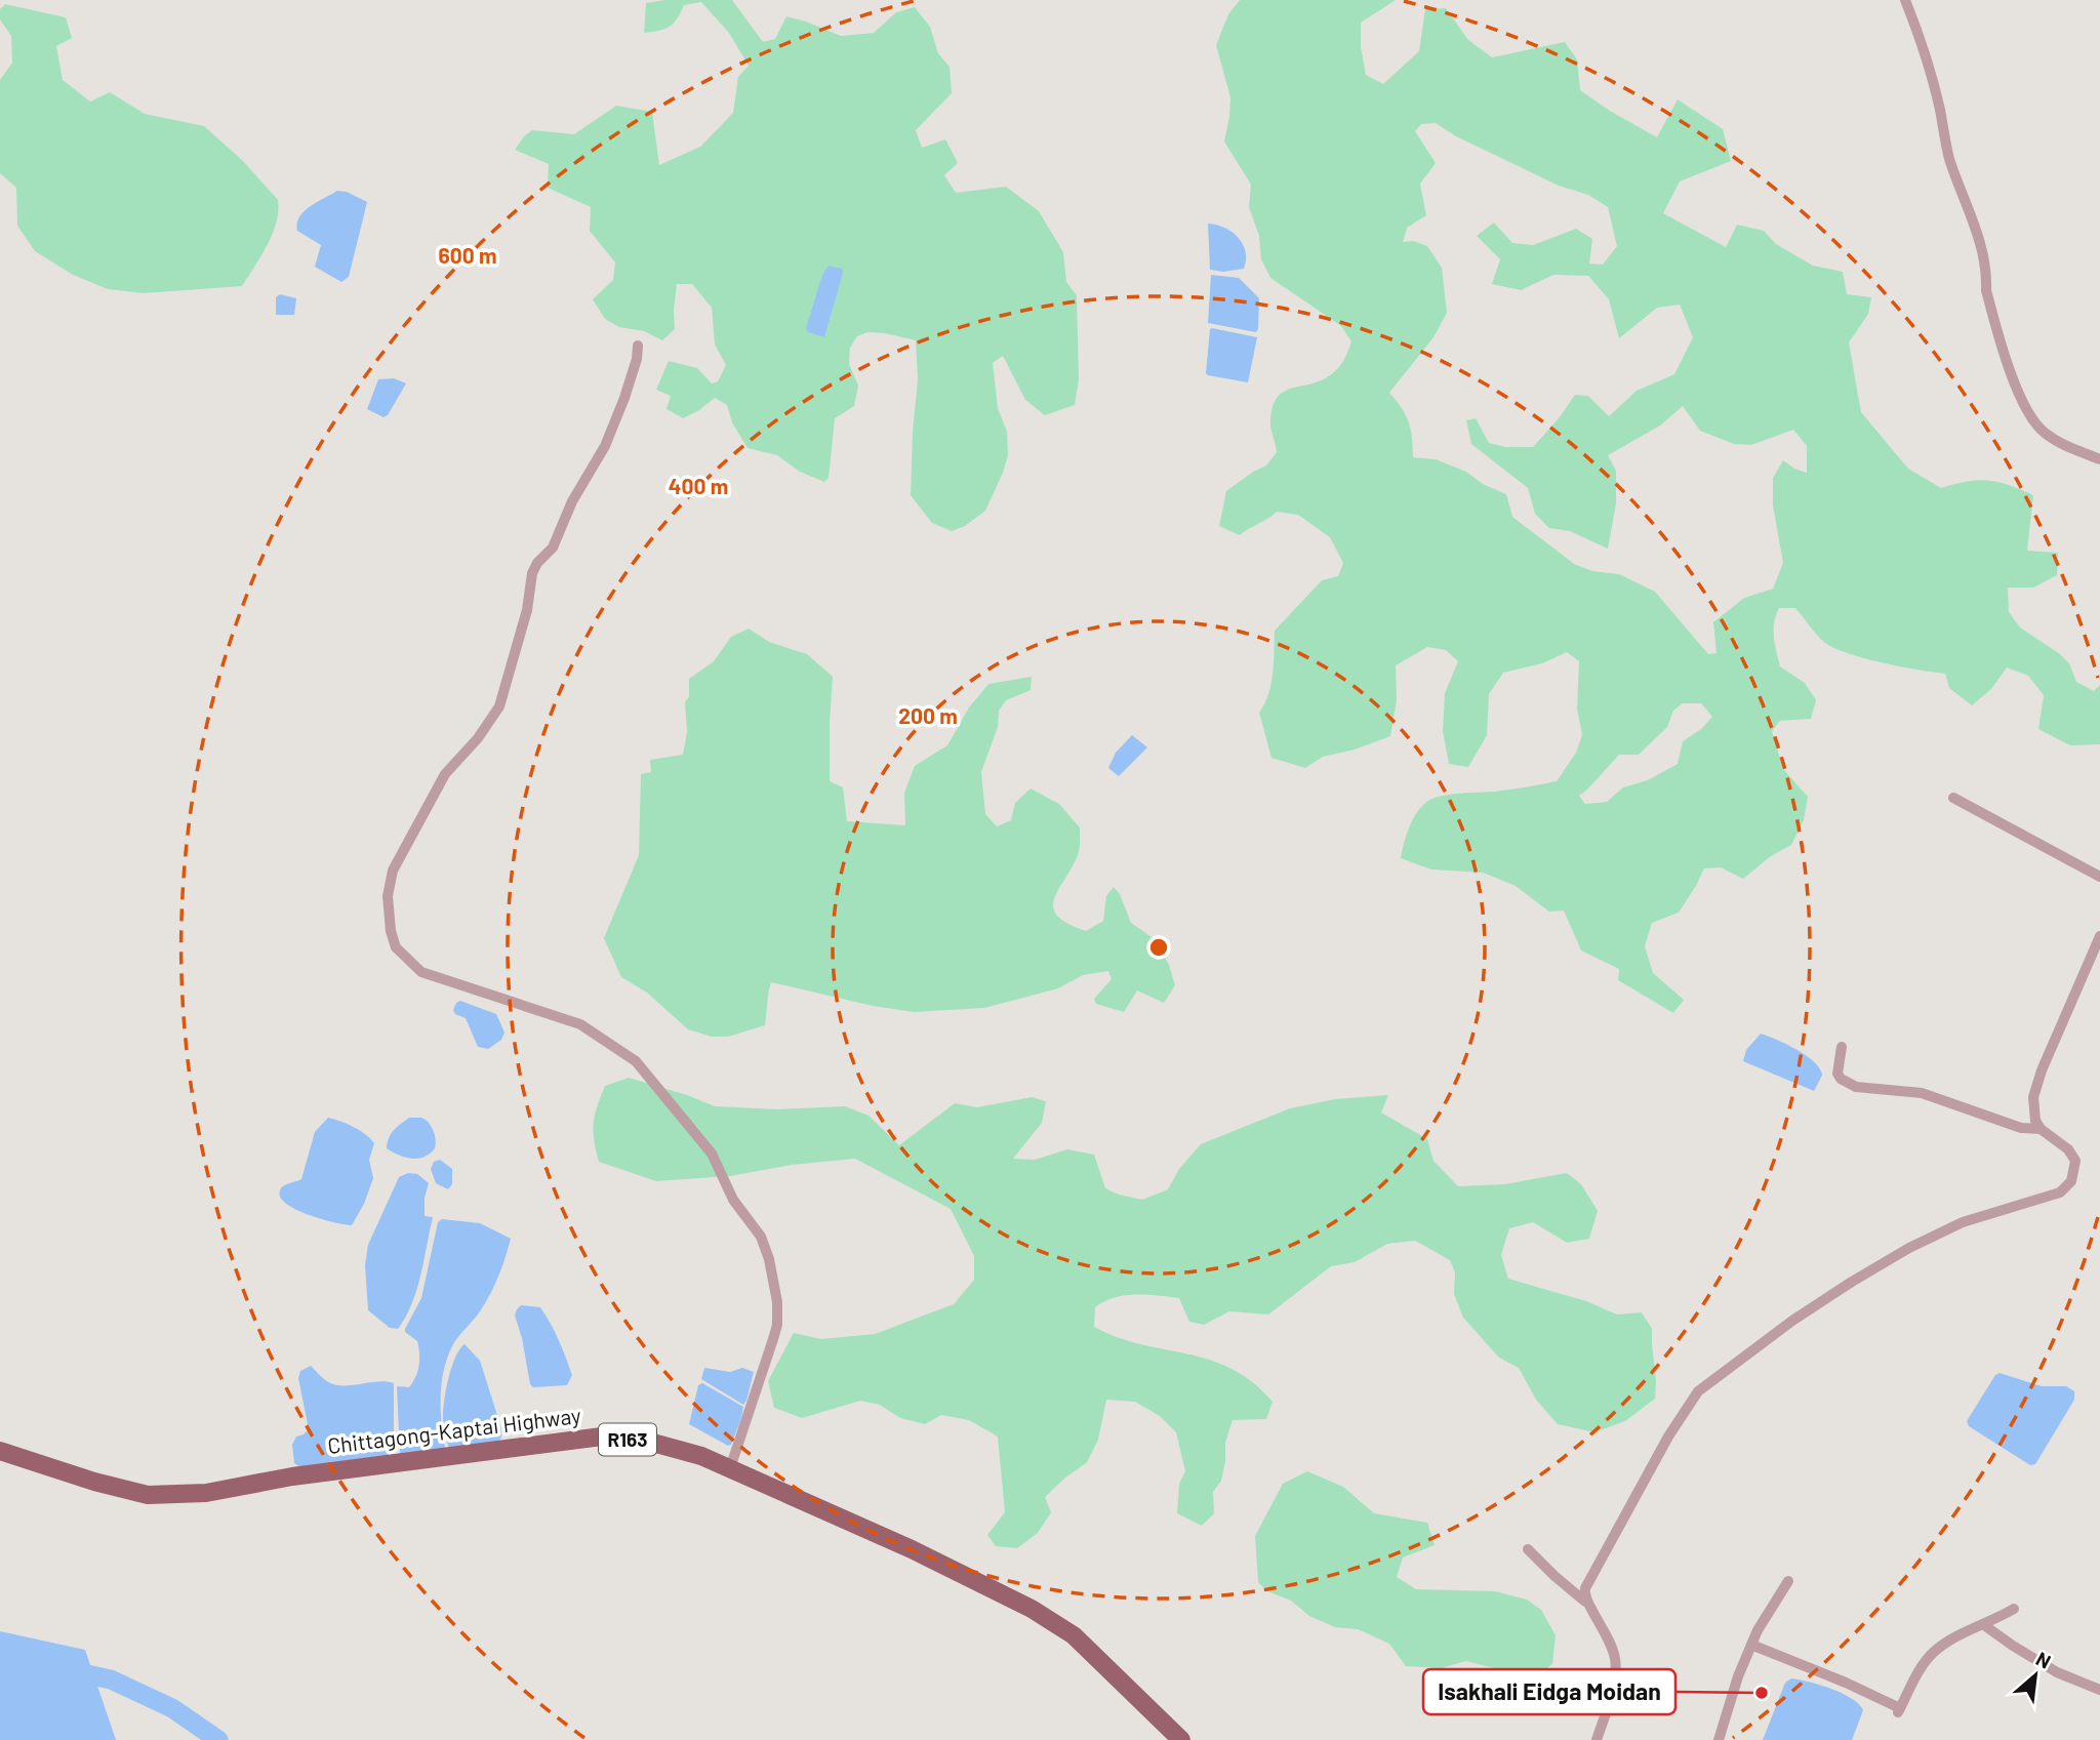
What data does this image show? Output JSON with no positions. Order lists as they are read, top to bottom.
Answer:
{
  "streets": {
    "main road": ["Chittagong-Kaptai Highway", "R163"]
  },
  "places": ["Isakhali Eidga Moidan"],
  "north": "top right",
  "rings": ["600 m", "400 m", "200 m"]
}
